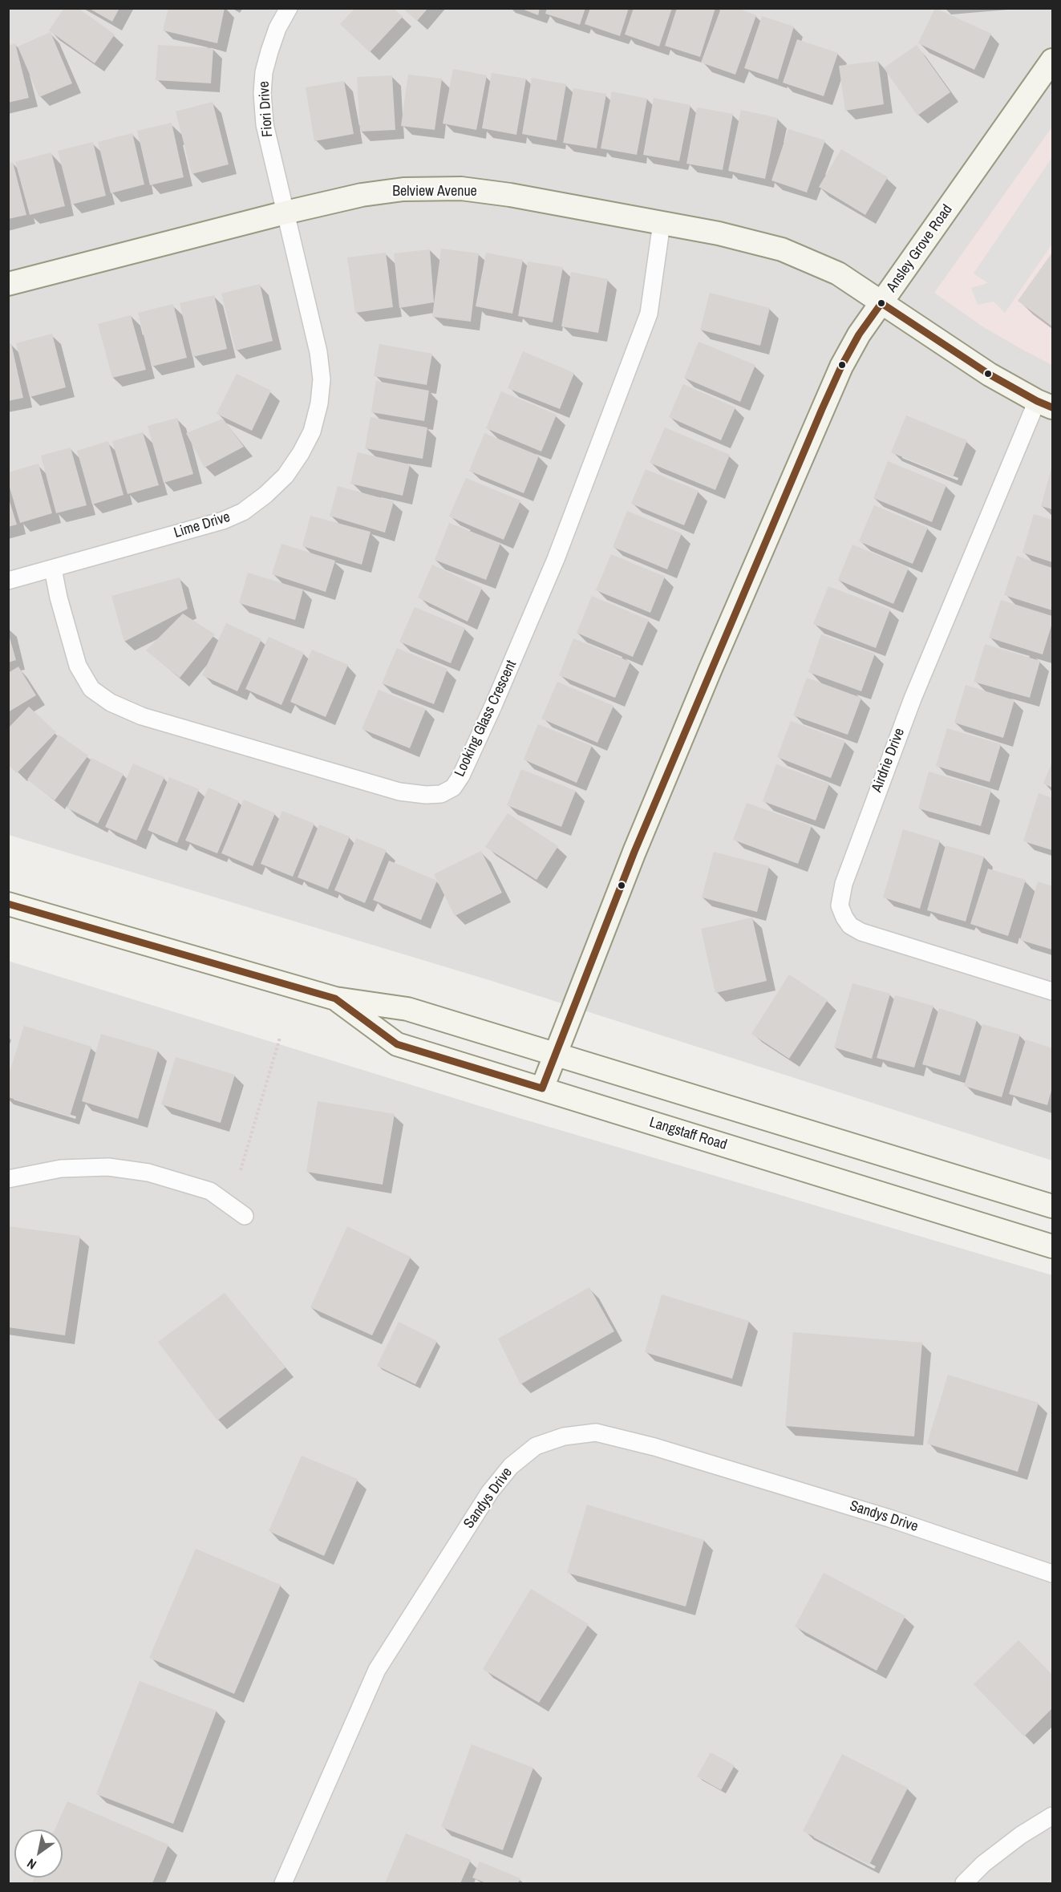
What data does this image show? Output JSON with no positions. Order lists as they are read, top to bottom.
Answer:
{
  "streets": {
    "street": [
      "Fiori Drive",
      "Belview Avenue",
      "Ansley Grove Road",
      "Lime Drive",
      "Looking Glass Crescent",
      "Airdrie Drive",
      "Langstaff Road",
      "Sandys Drive"
    ]
  },
  "crossings": [
    ["Fiori Drive", "Belview Avenue"],
    ["Fiori Drive", "Lime Drive"],
    ["Belview Avenue", "Ansley Grove Road"],
    ["Belview Avenue", "Lime Drive"],
    ["Belview Avenue", "Looking Glass Crescent"],
    ["Belview Avenue", "Airdrie Drive"],
    ["Ansley Grove Road", "Langstaff Road"],
    ["Lime Drive", "Looking Glass Crescent"]
  ],
  "north": "bottom left"
}
